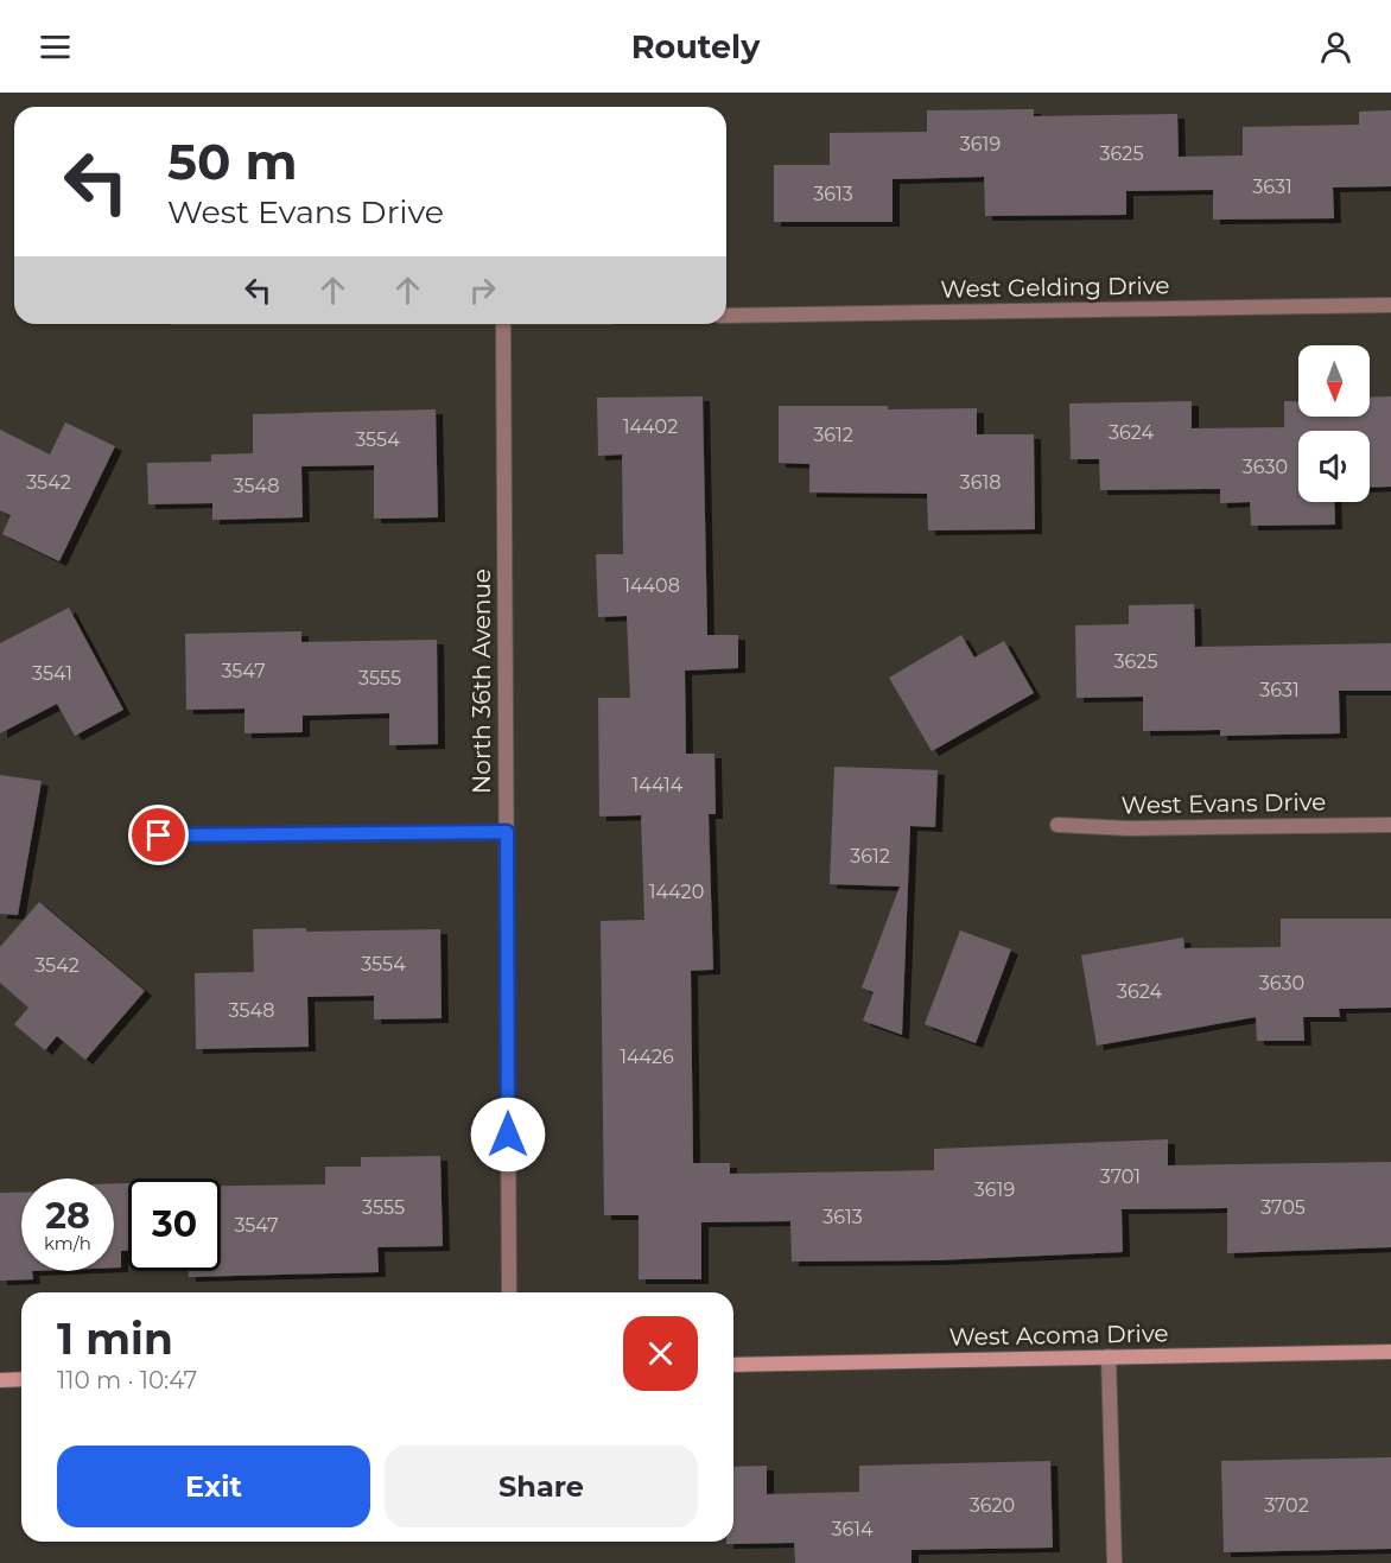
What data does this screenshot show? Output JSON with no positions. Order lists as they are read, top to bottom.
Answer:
{
  "streets": {
    "street": [
      "West Gelding Drive",
      "North 36th Avenue",
      "West Evans Drive",
      "West Acoma Drive"
    ]
  },
  "house_numbers": [
    "3619",
    "3625",
    "3631",
    "3613",
    "14402",
    "3624",
    "3612",
    "3554",
    "3630",
    "3542",
    "3618",
    "3548",
    "14408",
    "3625",
    "3547",
    "3541",
    "3555",
    "3631",
    "14414",
    "3612",
    "14420",
    "3554",
    "3542",
    "3630",
    "3624",
    "3548",
    "14426",
    "3701",
    "3619",
    "3555",
    "3705",
    "3613",
    "3547",
    "3620",
    "3702",
    "3614"
  ],
  "north": "bottom",
  "page": {
    "header": "Routely",
    "turn": ["50 m", "West Evans Drive"],
    "speed": "28 km/h",
    "limit": "30",
    "heading": ["1 min", "110 m · 10:47"],
    "buttons": ["Exit", "Share"]
  }
}
